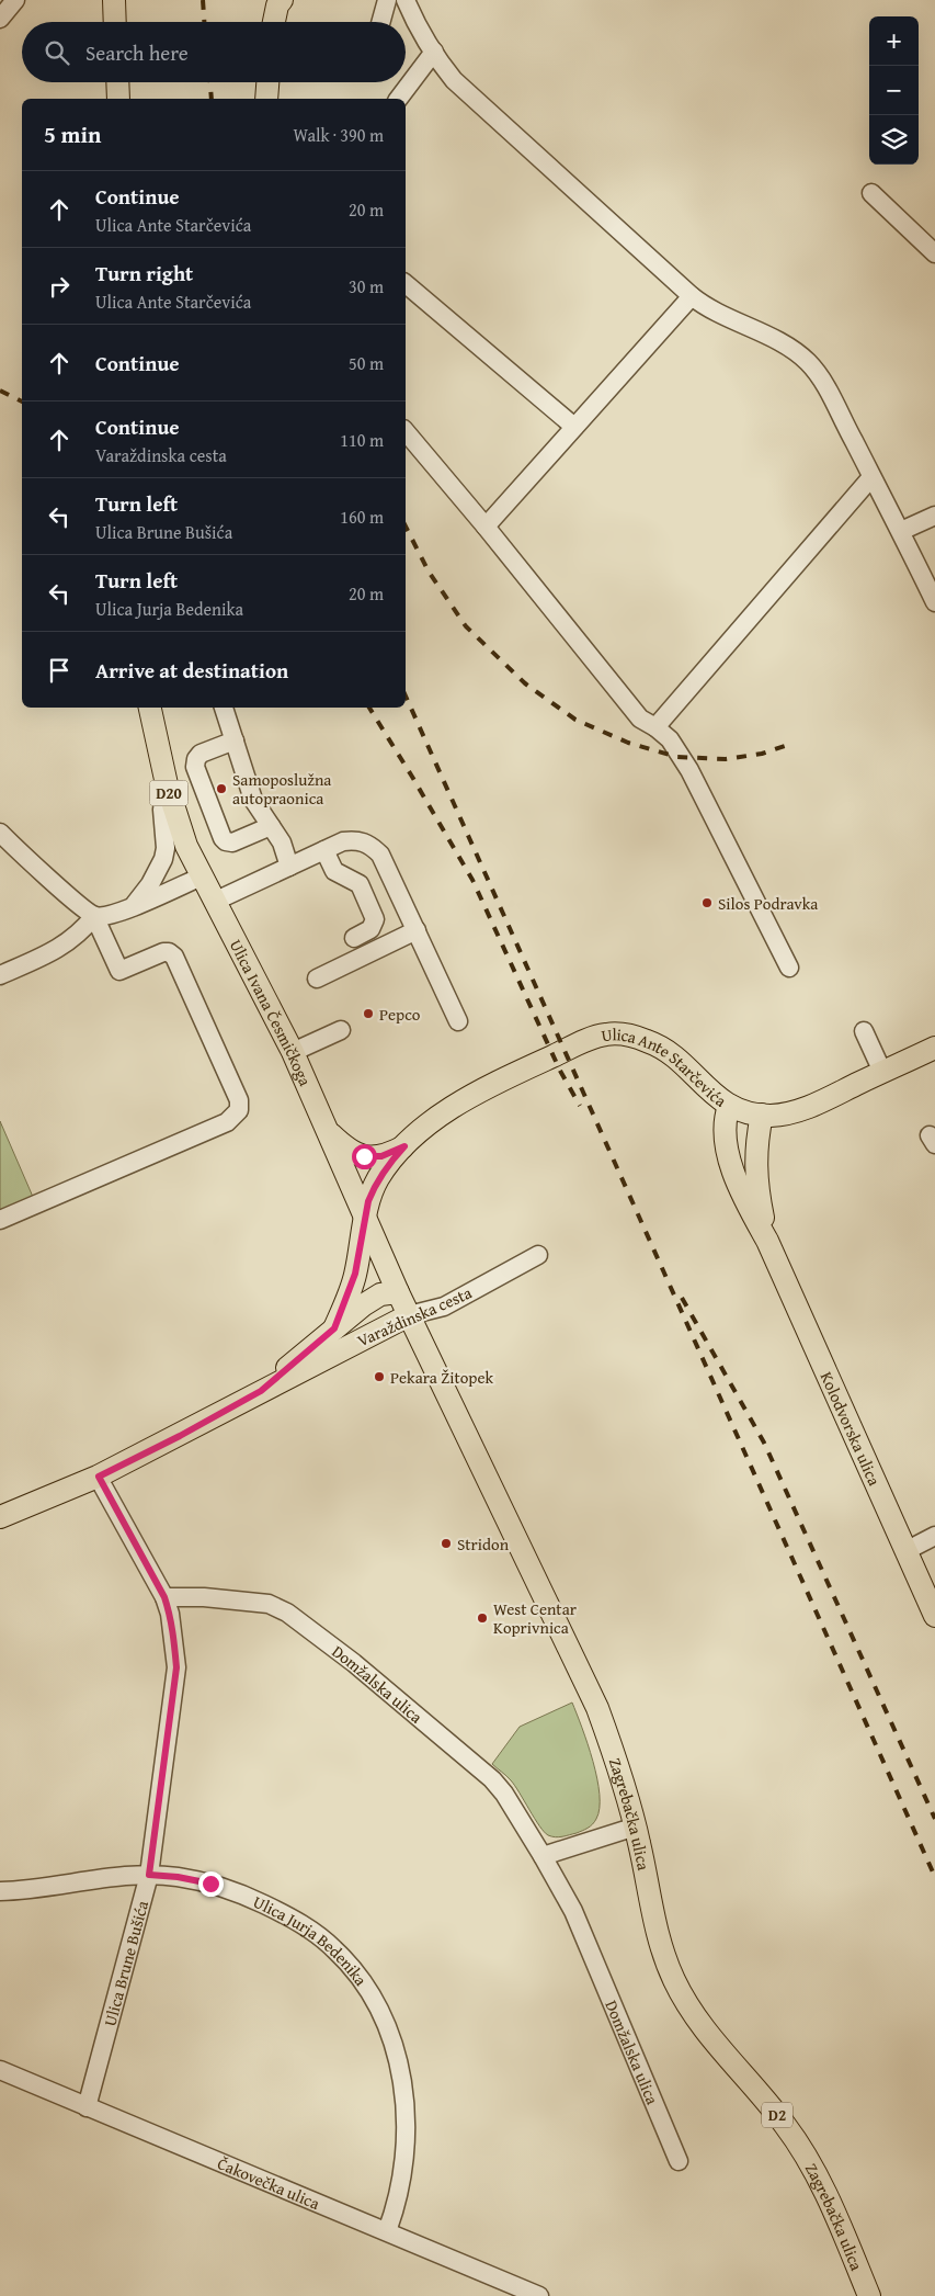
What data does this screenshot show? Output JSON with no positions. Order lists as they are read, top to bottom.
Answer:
{
  "streets": {
    "main road": [
      "D20",
      "Ulica Ivana Česmičkoga",
      "Ulica Ante Starčevića",
      "Varaždinska cesta",
      "Kolodvorska ulica",
      "Zagrebačka ulica",
      "D2"
    ],
    "street": [
      "Domžalska ulica",
      "Ulica Jurja Bedenika",
      "Ulica Brune Bušića",
      "Čakovečka ulica"
    ]
  },
  "crossings": [
    ["Ulica Ivana Česmičkoga", "Ulica Ante Starčevića"],
    ["Ulica Ivana Česmičkoga", "Varaždinska cesta"],
    ["Ulica Ivana Česmičkoga", "Zagrebačka ulica"],
    ["Ulica Ante Starčevića", "Varaždinska cesta"],
    ["Ulica Ante Starčevića", "Kolodvorska ulica"],
    ["Varaždinska cesta", "Zagrebačka ulica"],
    ["Varaždinska cesta", "Ulica Brune Bušića"],
    ["Domžalska ulica", "Ulica Brune Bušića"],
    ["Ulica Jurja Bedenika", "Ulica Brune Bušića"],
    ["Ulica Jurja Bedenika", "Čakovečka ulica"],
    ["Ulica Brune Bušića", "Čakovečka ulica"]
  ],
  "places": [
    "Samoposlužna autopraonica",
    "Silos Podravka",
    "Pepco",
    "Pekara Žitopek",
    "Stridon",
    "West Centar Koprivnica"
  ],
  "page": {
    "map_buttons": ["+", "−"],
    "search": "Search here",
    "heading": ["5 min", "Walk · 390 m"],
    "list": [
      ["Continue", "Ulica Ante Starčevića", "20 m"],
      ["Turn right", "Ulica Ante Starčevića", "30 m"],
      ["Continue", "50 m"],
      ["Continue", "Varaždinska cesta", "110 m"],
      ["Turn left", "Ulica Brune Bušića", "160 m"],
      ["Turn left", "Ulica Jurja Bedenika", "20 m"],
      "Arrive at destination"
    ]
  }
}
